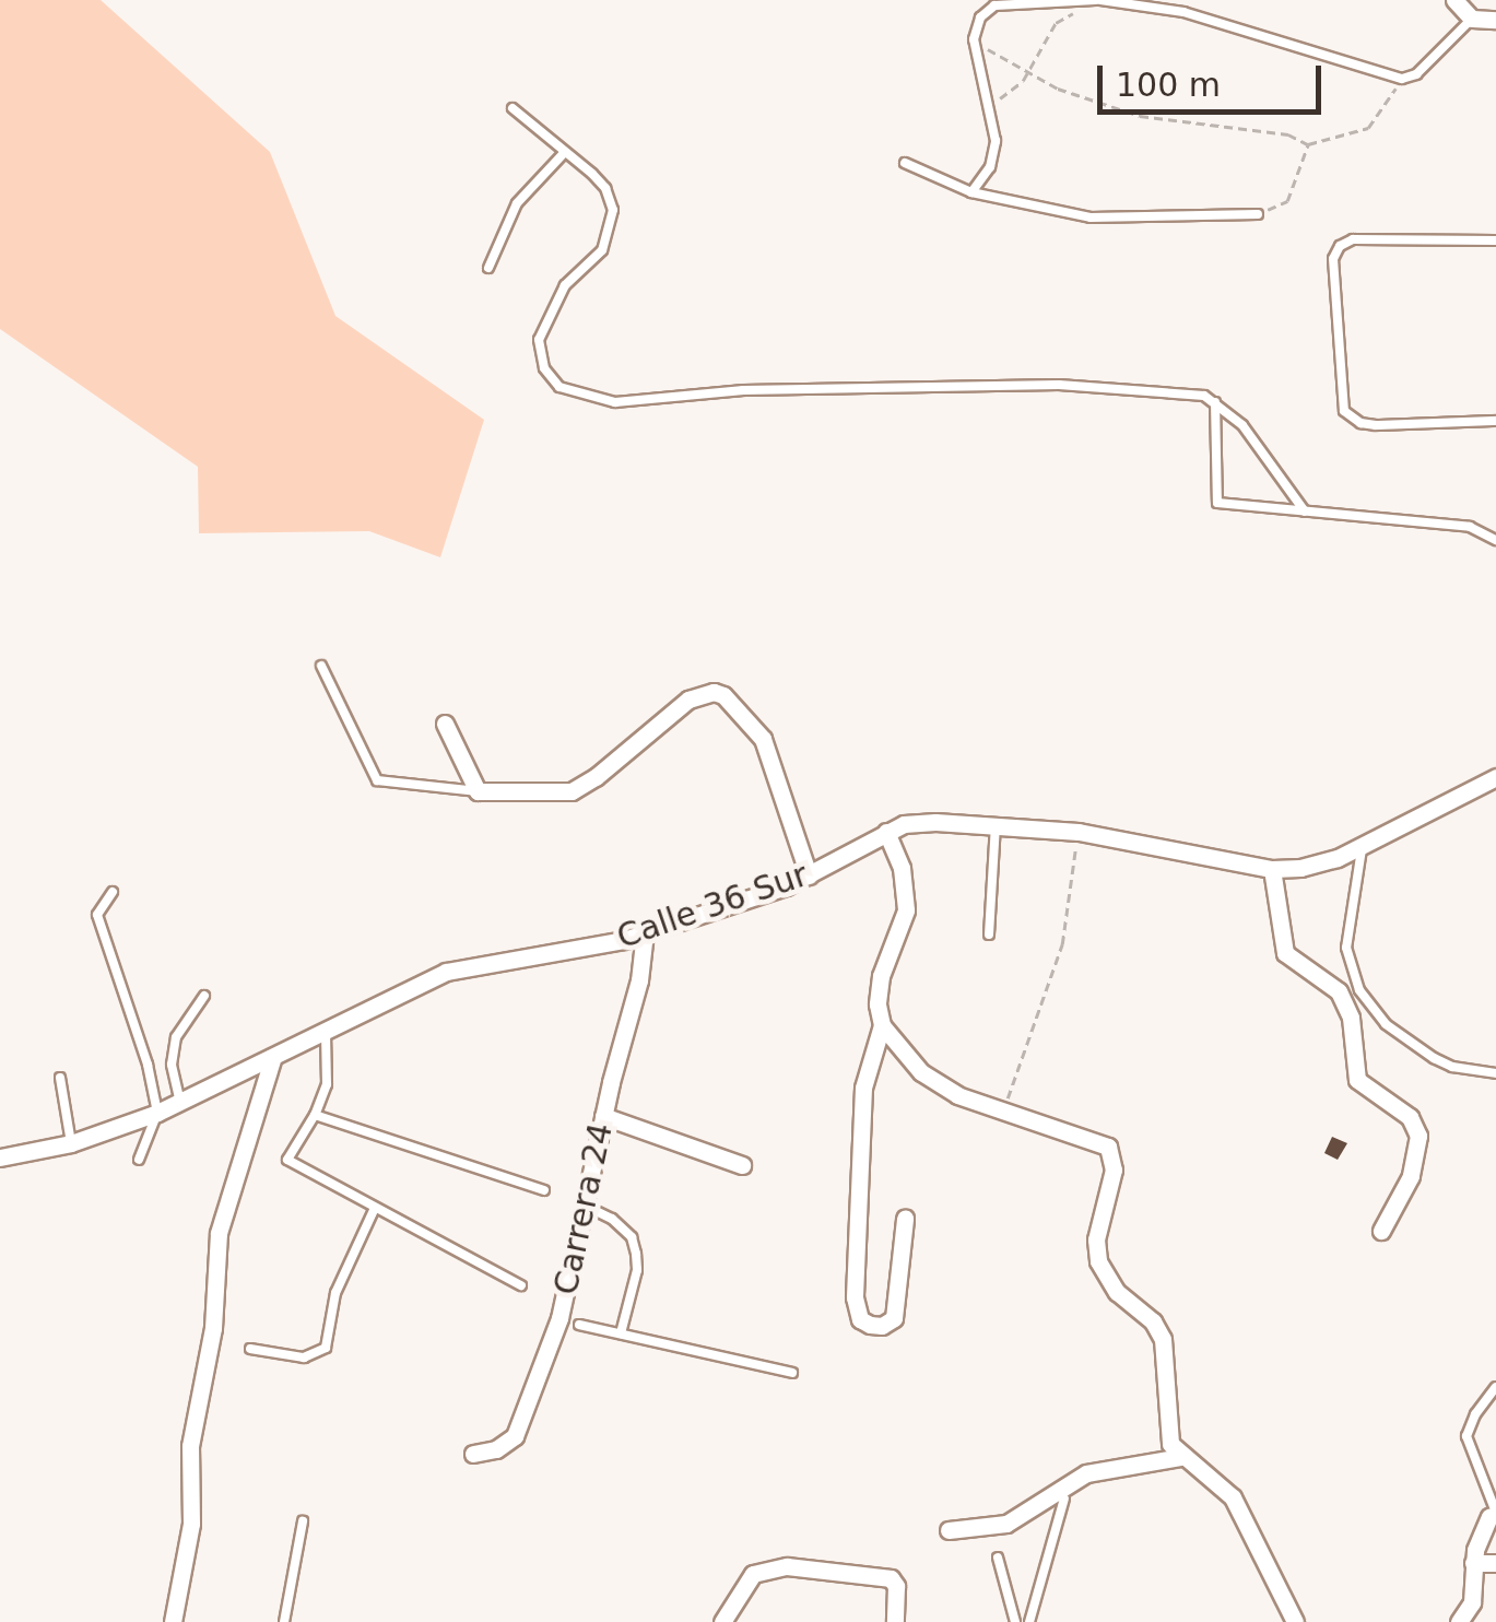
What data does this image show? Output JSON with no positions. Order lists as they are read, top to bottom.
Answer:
{
  "streets": {
    "street": ["Calle 36 Sur", "Carrera 24"]
  },
  "crossings": [
    ["Calle 36 Sur", "Carrera 24"]
  ],
  "scale_bar": "100 m"
}
